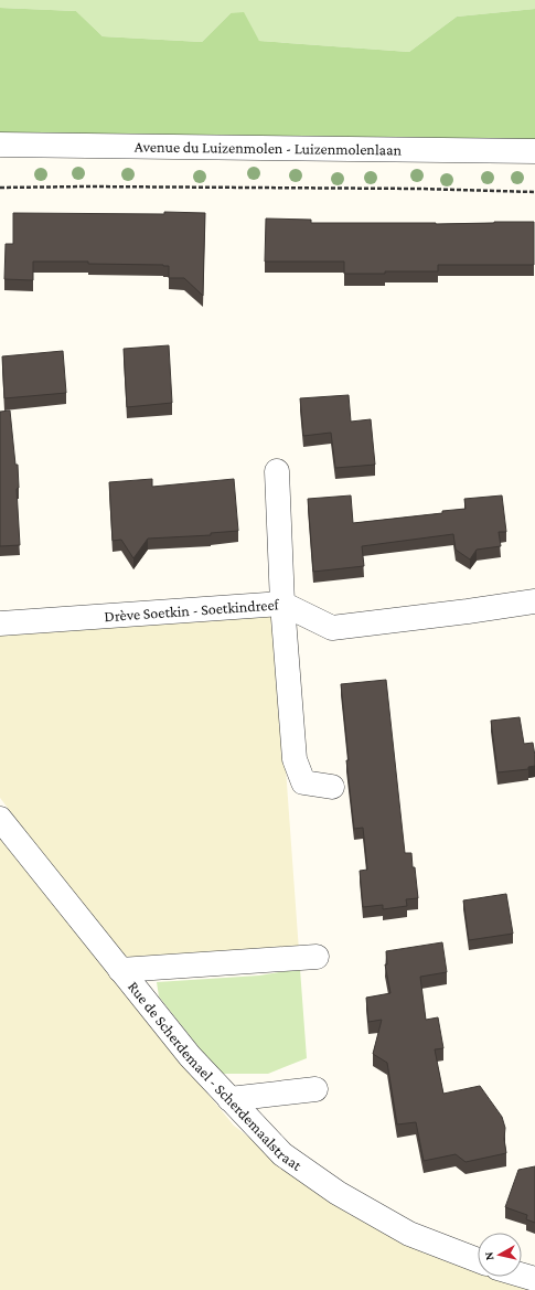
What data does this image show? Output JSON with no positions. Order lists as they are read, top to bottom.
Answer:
{
  "streets": {
    "street": ["Avenue du Luizenmolen - Luizenmolenlaan", "Drève Soetkin - Soetkindreef", "Rue de Scherdemael - Scherdemaalstraat"]
  },
  "north": "left"
}
